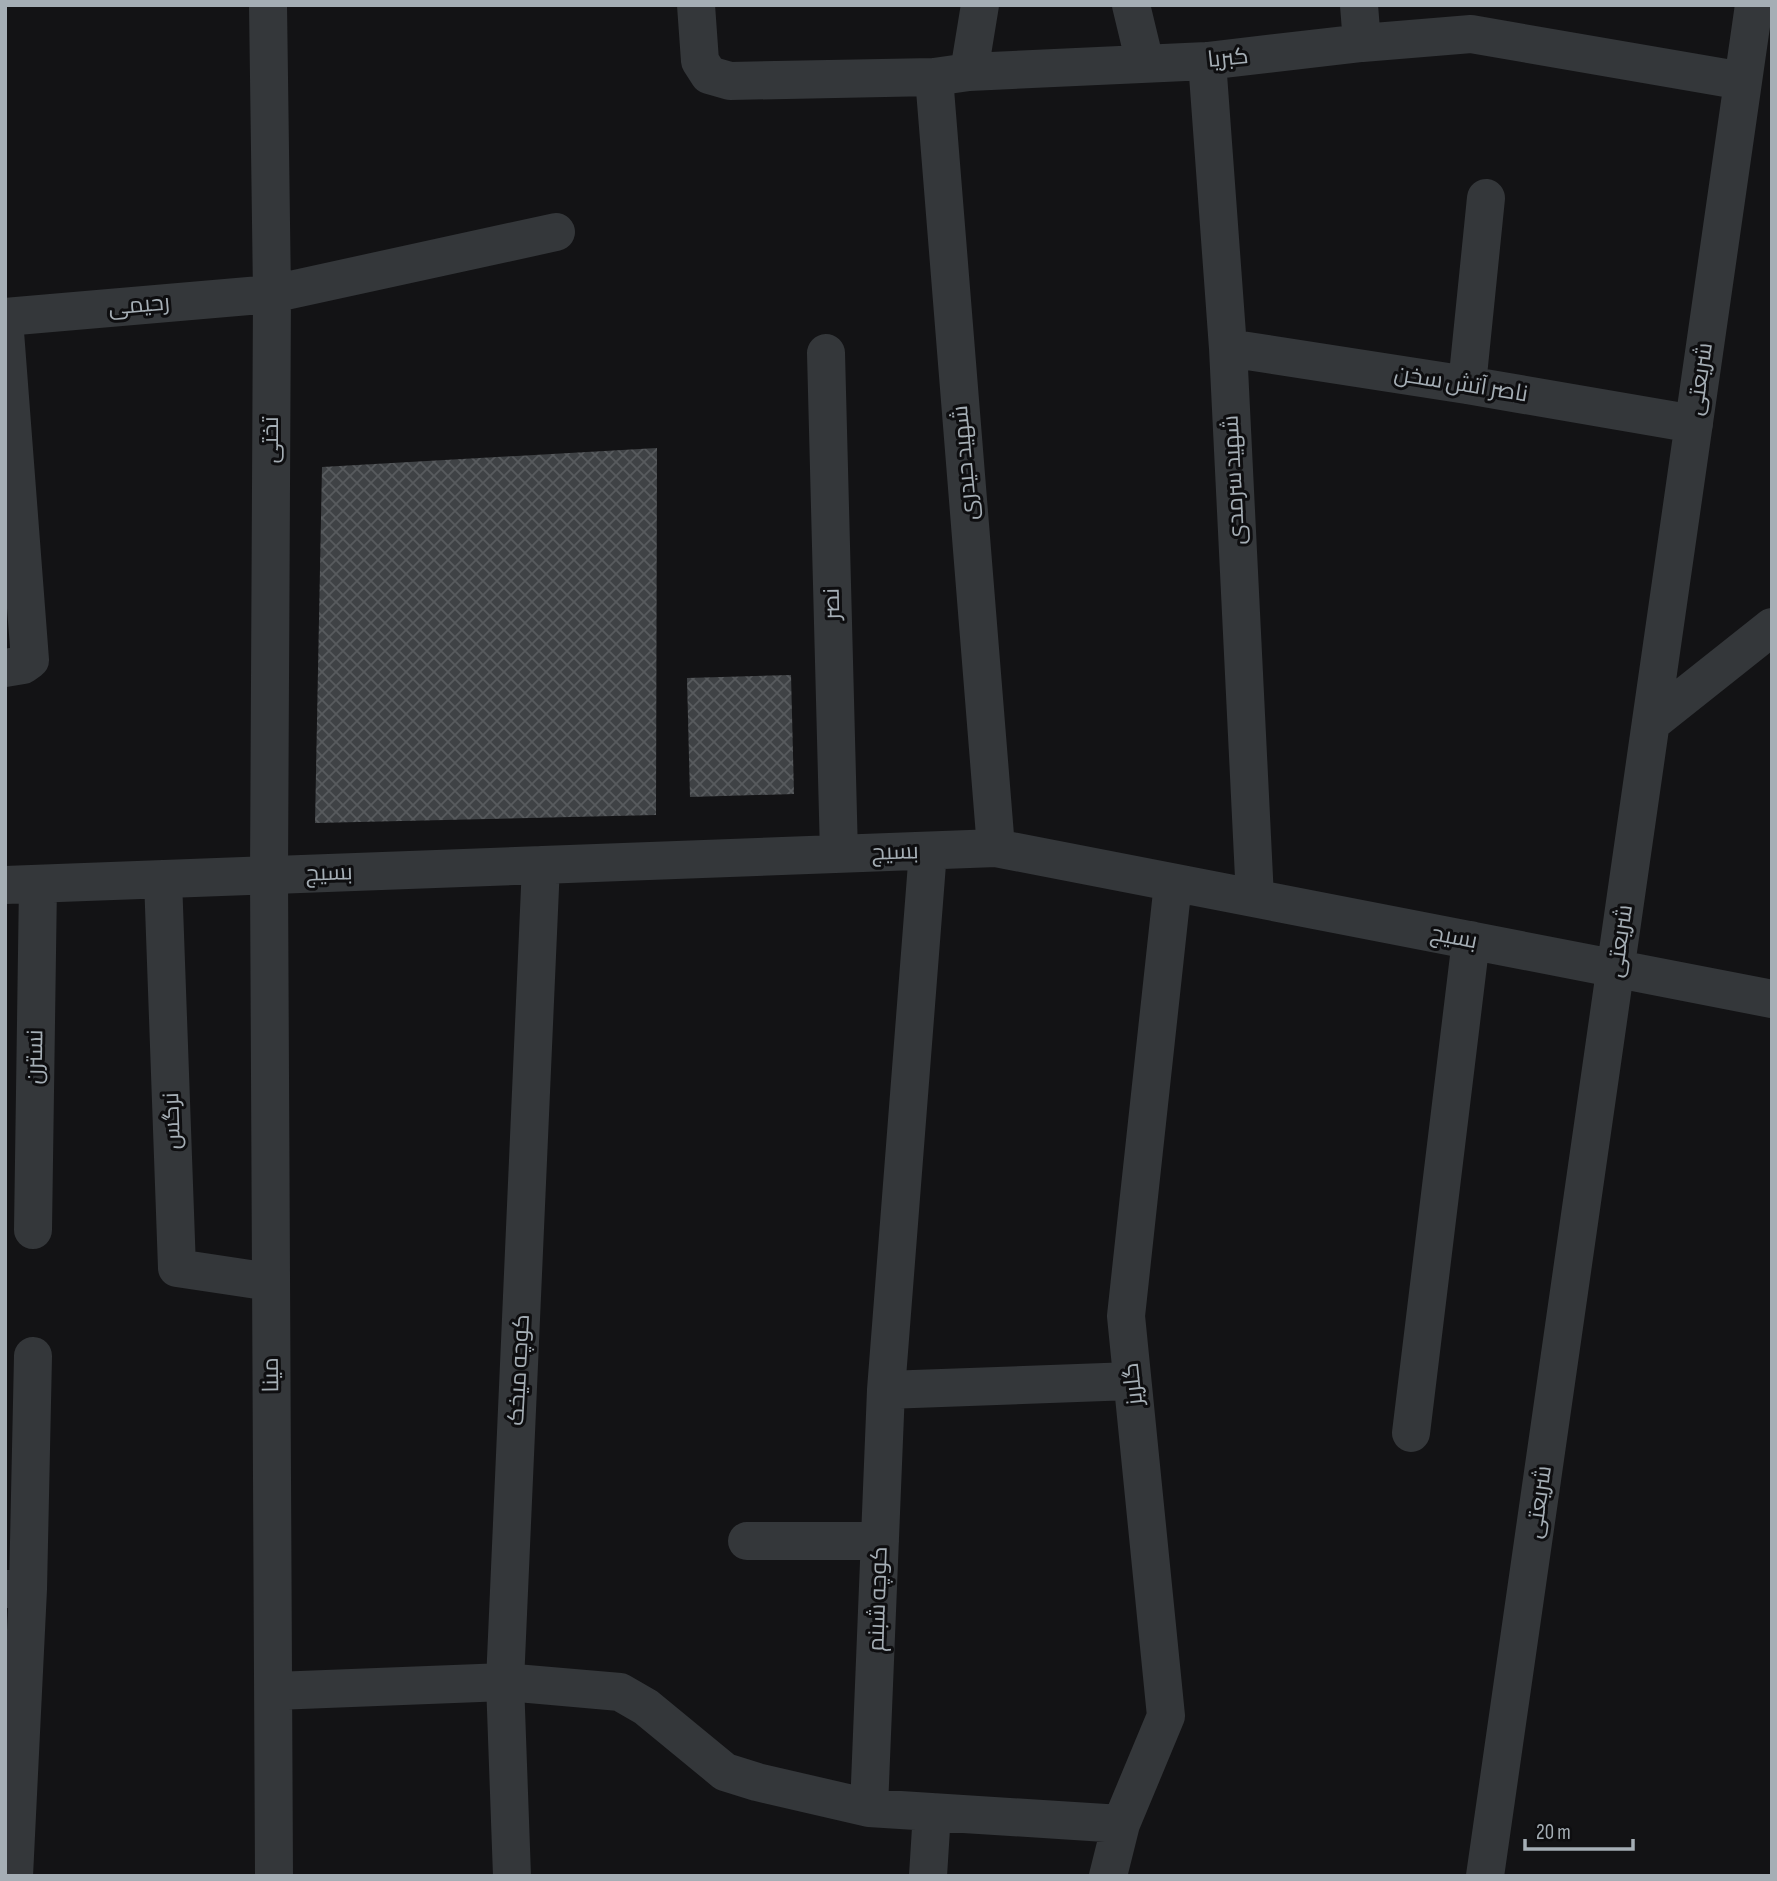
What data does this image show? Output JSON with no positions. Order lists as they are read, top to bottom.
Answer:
{
  "streets": {
    "street": [
      "کبریا",
      "رحیمی",
      "شریعتی",
      "ناصر آتش سخن",
      "تختی",
      "شهید حیدری",
      "شهید سرمدی",
      "نصر",
      "بسیج",
      "نسترن",
      "نرگس",
      "کوچه میخک",
      "مینا",
      "گلریز",
      "کوچه شبنم"
    ]
  },
  "crossings": [
    ["کبریا", "شریعتی"],
    ["کبریا", "شهید حیدری"],
    ["کبریا", "شهید سرمدی"],
    ["رحیمی", "تختی"],
    ["شریعتی", "ناصر آتش سخن"],
    ["شریعتی", "بسیج"],
    ["ناصر آتش سخن", "شهید سرمدی"],
    ["تختی", "بسیج"],
    ["تختی", "مینا"],
    ["شهید حیدری", "بسیج"],
    ["شهید سرمدی", "بسیج"],
    ["نصر", "بسیج"],
    ["بسیج", "نسترن"],
    ["بسیج", "نرگس"],
    ["بسیج", "کوچه میخک"],
    ["بسیج", "مینا"],
    ["بسیج", "گلریز"],
    ["بسیج", "کوچه شبنم"],
    ["نرگس", "مینا"]
  ],
  "scale_bar": "20 m"
}
